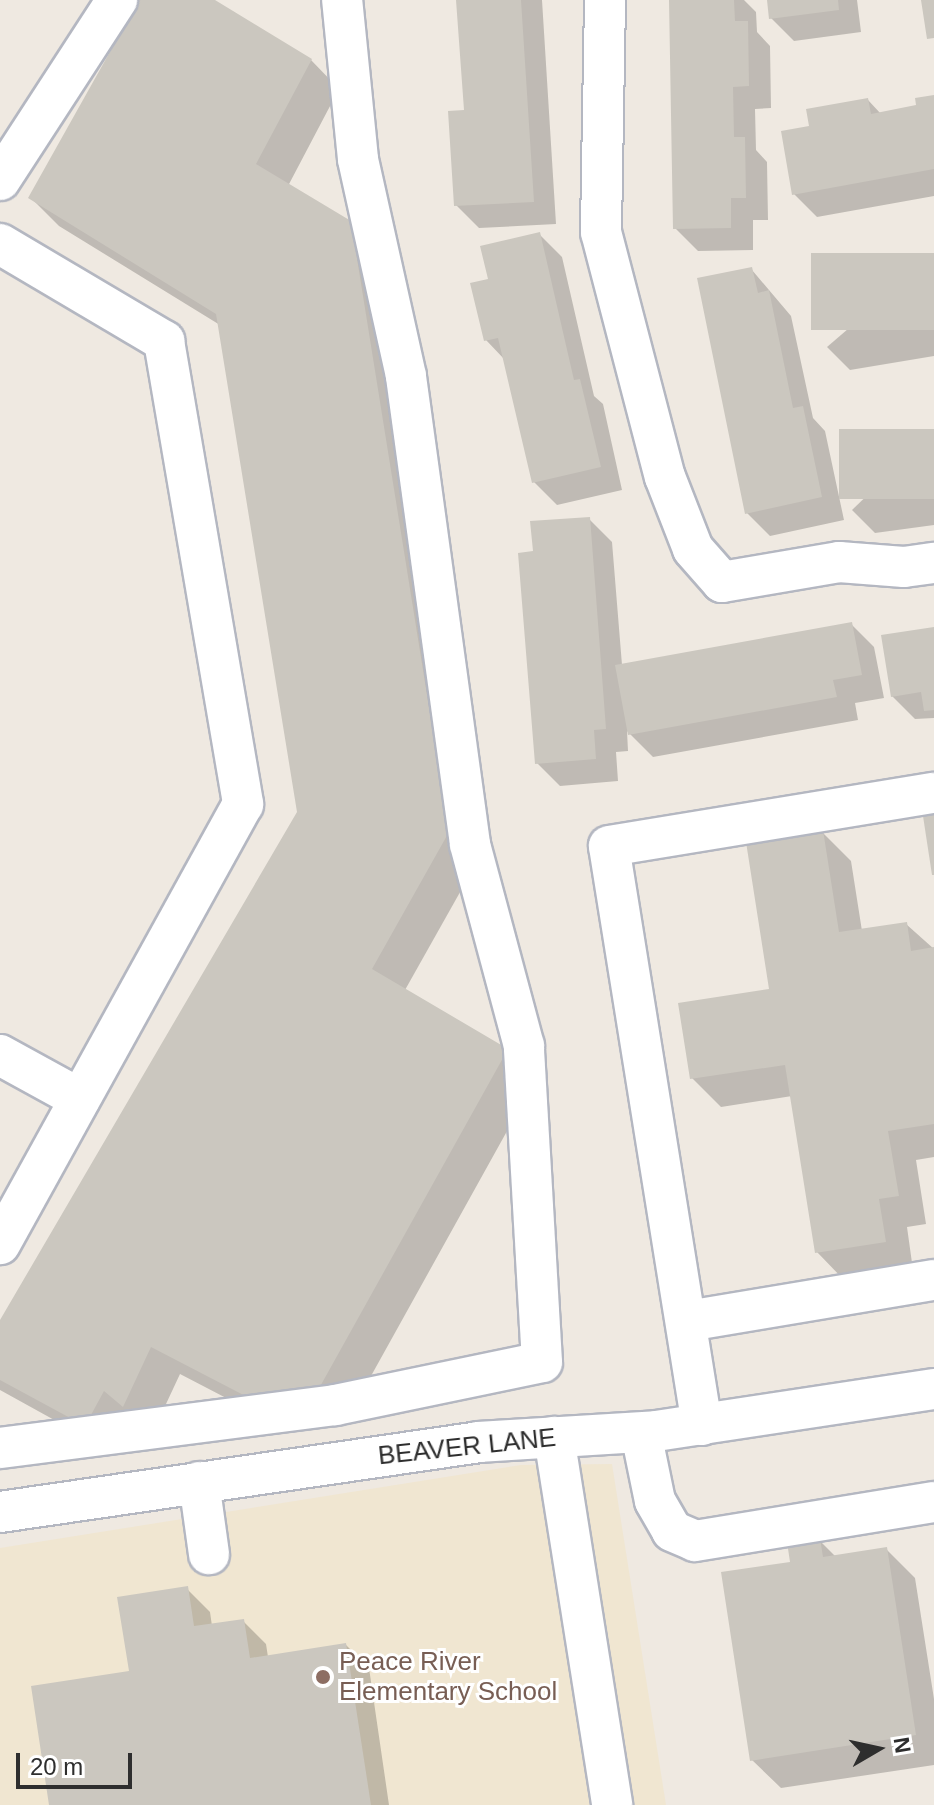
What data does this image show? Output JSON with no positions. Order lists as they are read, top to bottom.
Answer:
{
  "streets": {
    "street": ["BEAVER LANE"]
  },
  "places": ["Peace River Elementary School"],
  "scale_bar": "20 m",
  "north": "right"
}
